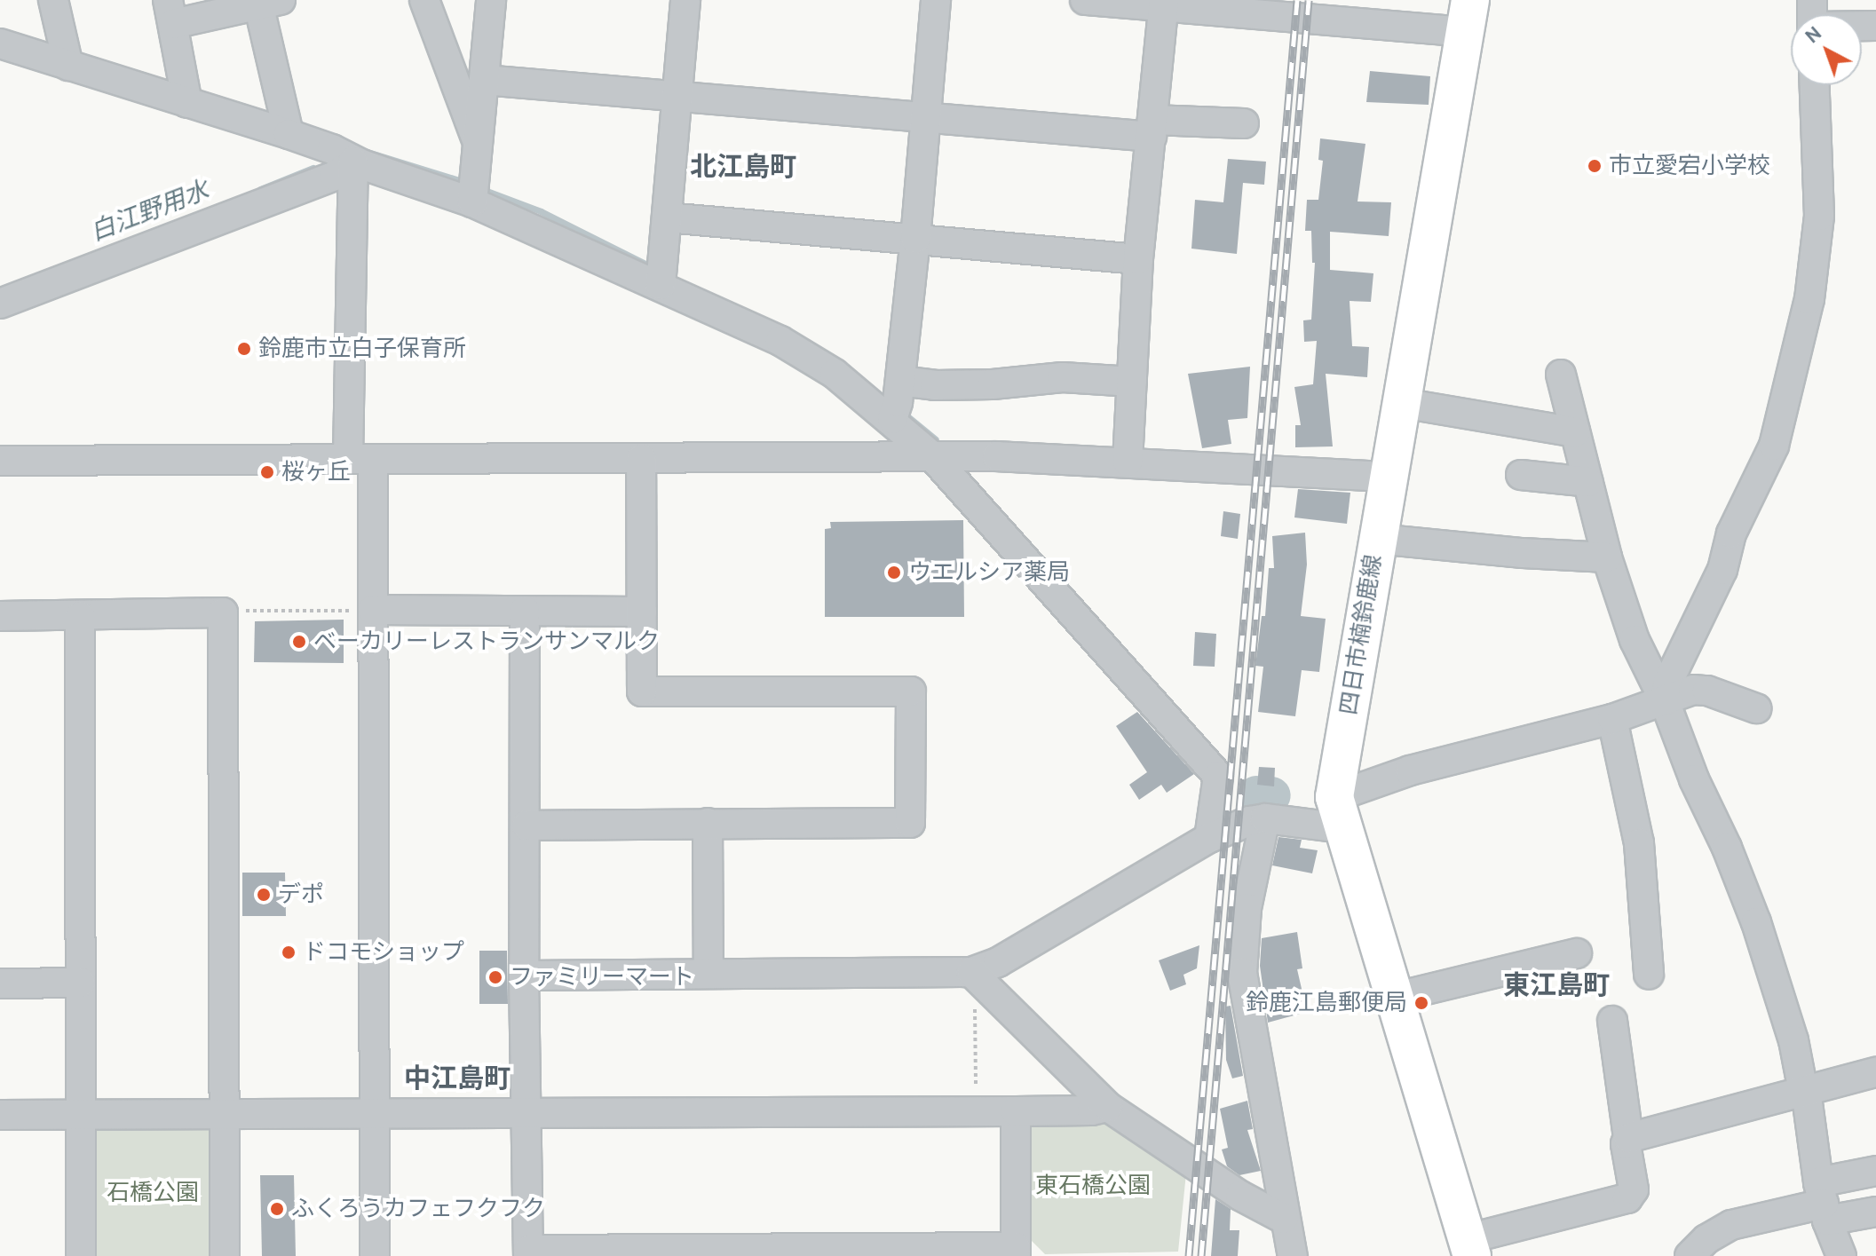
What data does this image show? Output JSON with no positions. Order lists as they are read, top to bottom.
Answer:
{
  "streets": {
    "main road": ["四日市楠鈴鹿線"]
  },
  "districts": ["北江島町", "東江島町", "中江島町"],
  "water": ["白江野用水"],
  "parks": ["東石橋公園", "石橋公園"],
  "places": [
    "市立愛宕小学校",
    "鈴鹿市立白子保育所",
    "桜ヶ丘",
    "ウエルシア薬局",
    "ベーカリーレストランサンマルク",
    "デポ",
    "ドコモショップ",
    "ファミリーマート",
    "鈴鹿江島郵便局",
    "ふくろうカフェフクフク"
  ],
  "north": "top left"
}
